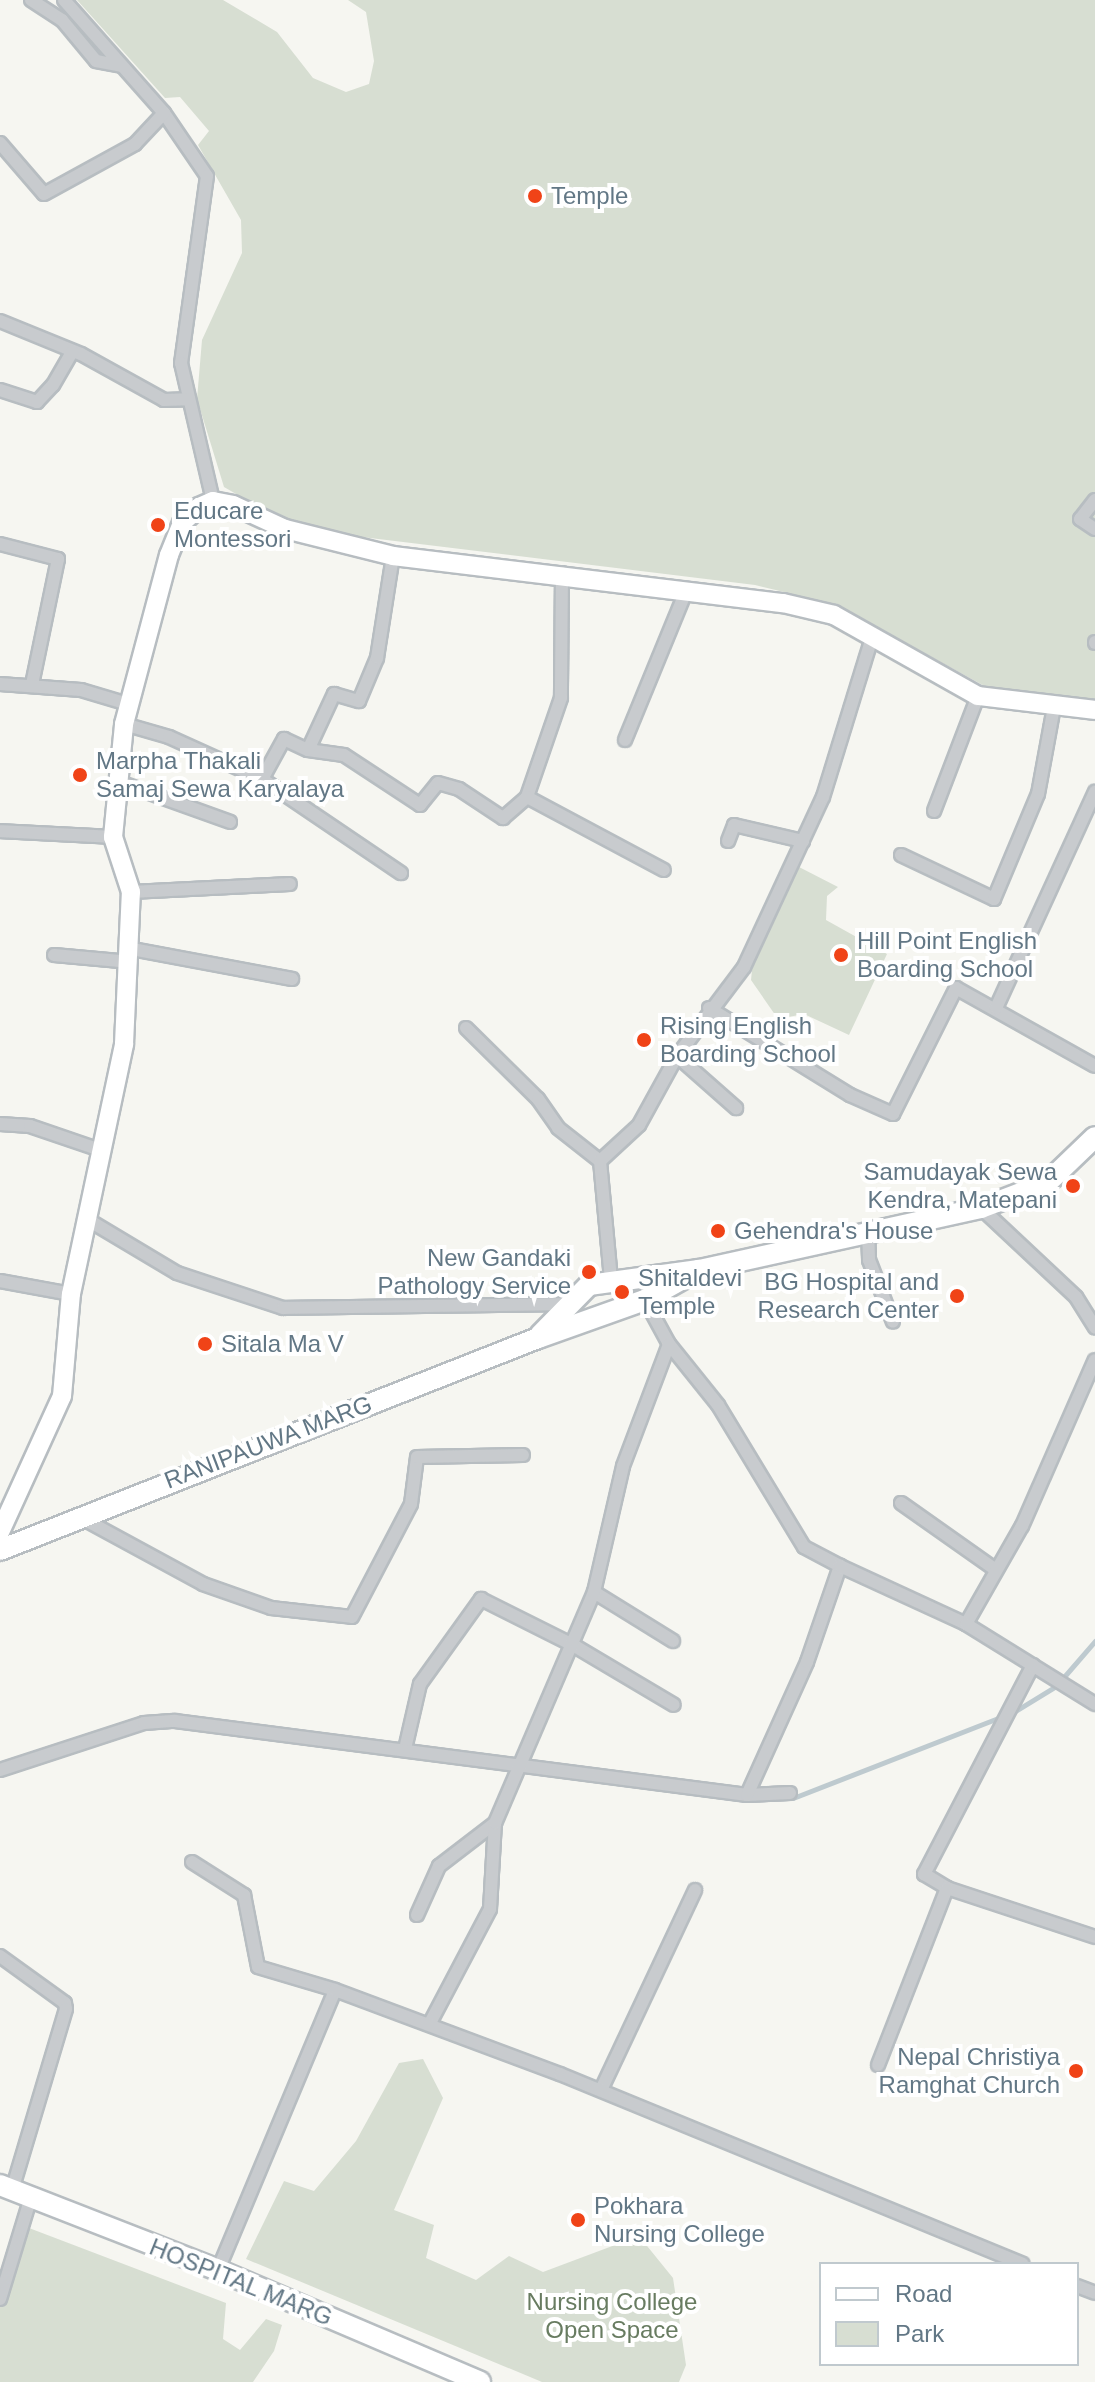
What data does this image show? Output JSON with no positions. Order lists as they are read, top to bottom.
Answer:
{
  "streets": {
    "main road": ["RANIPAUWA MARG", "HOSPITAL MARG"]
  },
  "parks": ["Nursing College Open Space"],
  "places": [
    "Temple",
    "Educare Montessori",
    "Marpha Thakali Samaj Sewa Karyalaya",
    "Hill Point English Boarding School",
    "Rising English Boarding School",
    "Samudayak Sewa Kendra, Matepani",
    "Gehendra's House",
    "New Gandaki Pathology Service",
    "Shitaldevi Temple",
    "BG Hospital and Research Center",
    "Sitala Ma V",
    "Nepal Christiya Ramghat Church",
    "Pokhara Nursing College"
  ],
  "legend": ["Road", "Park"]
}
